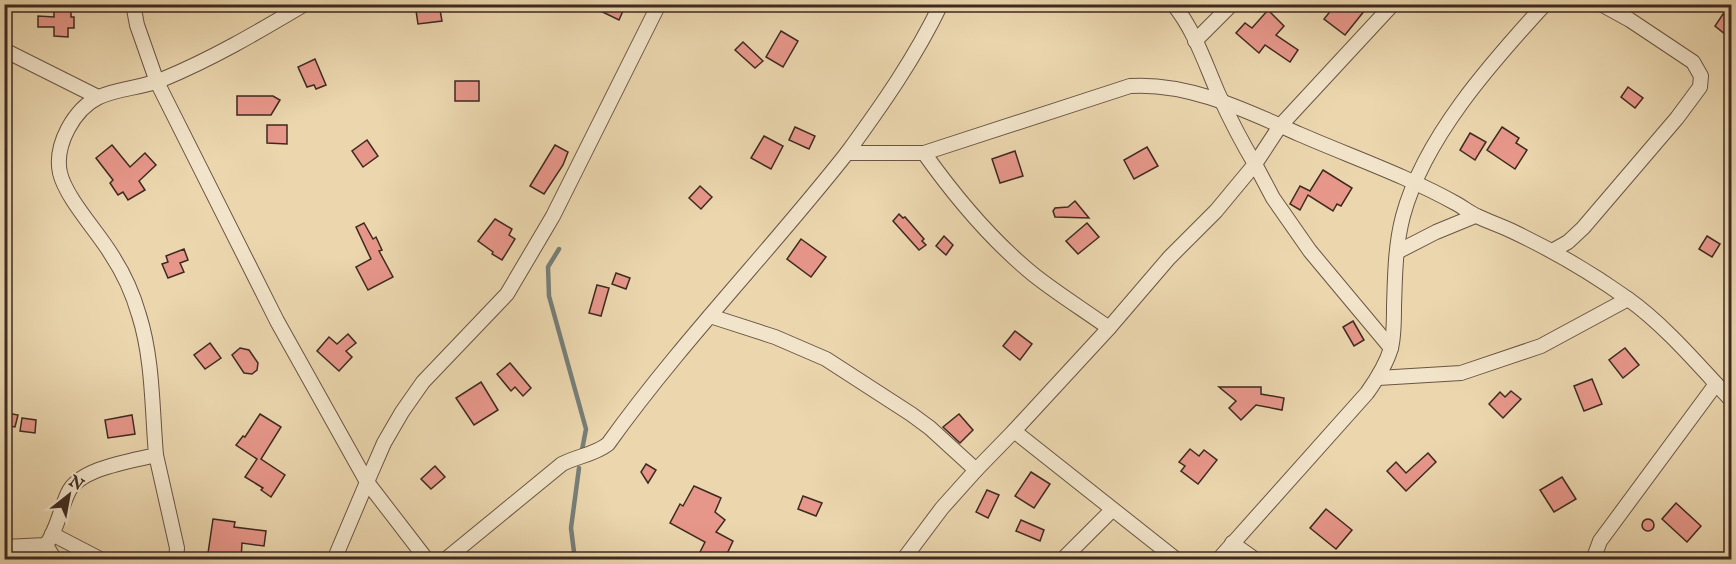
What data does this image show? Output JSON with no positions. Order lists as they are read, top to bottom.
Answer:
{
  "north": "top right"
}
